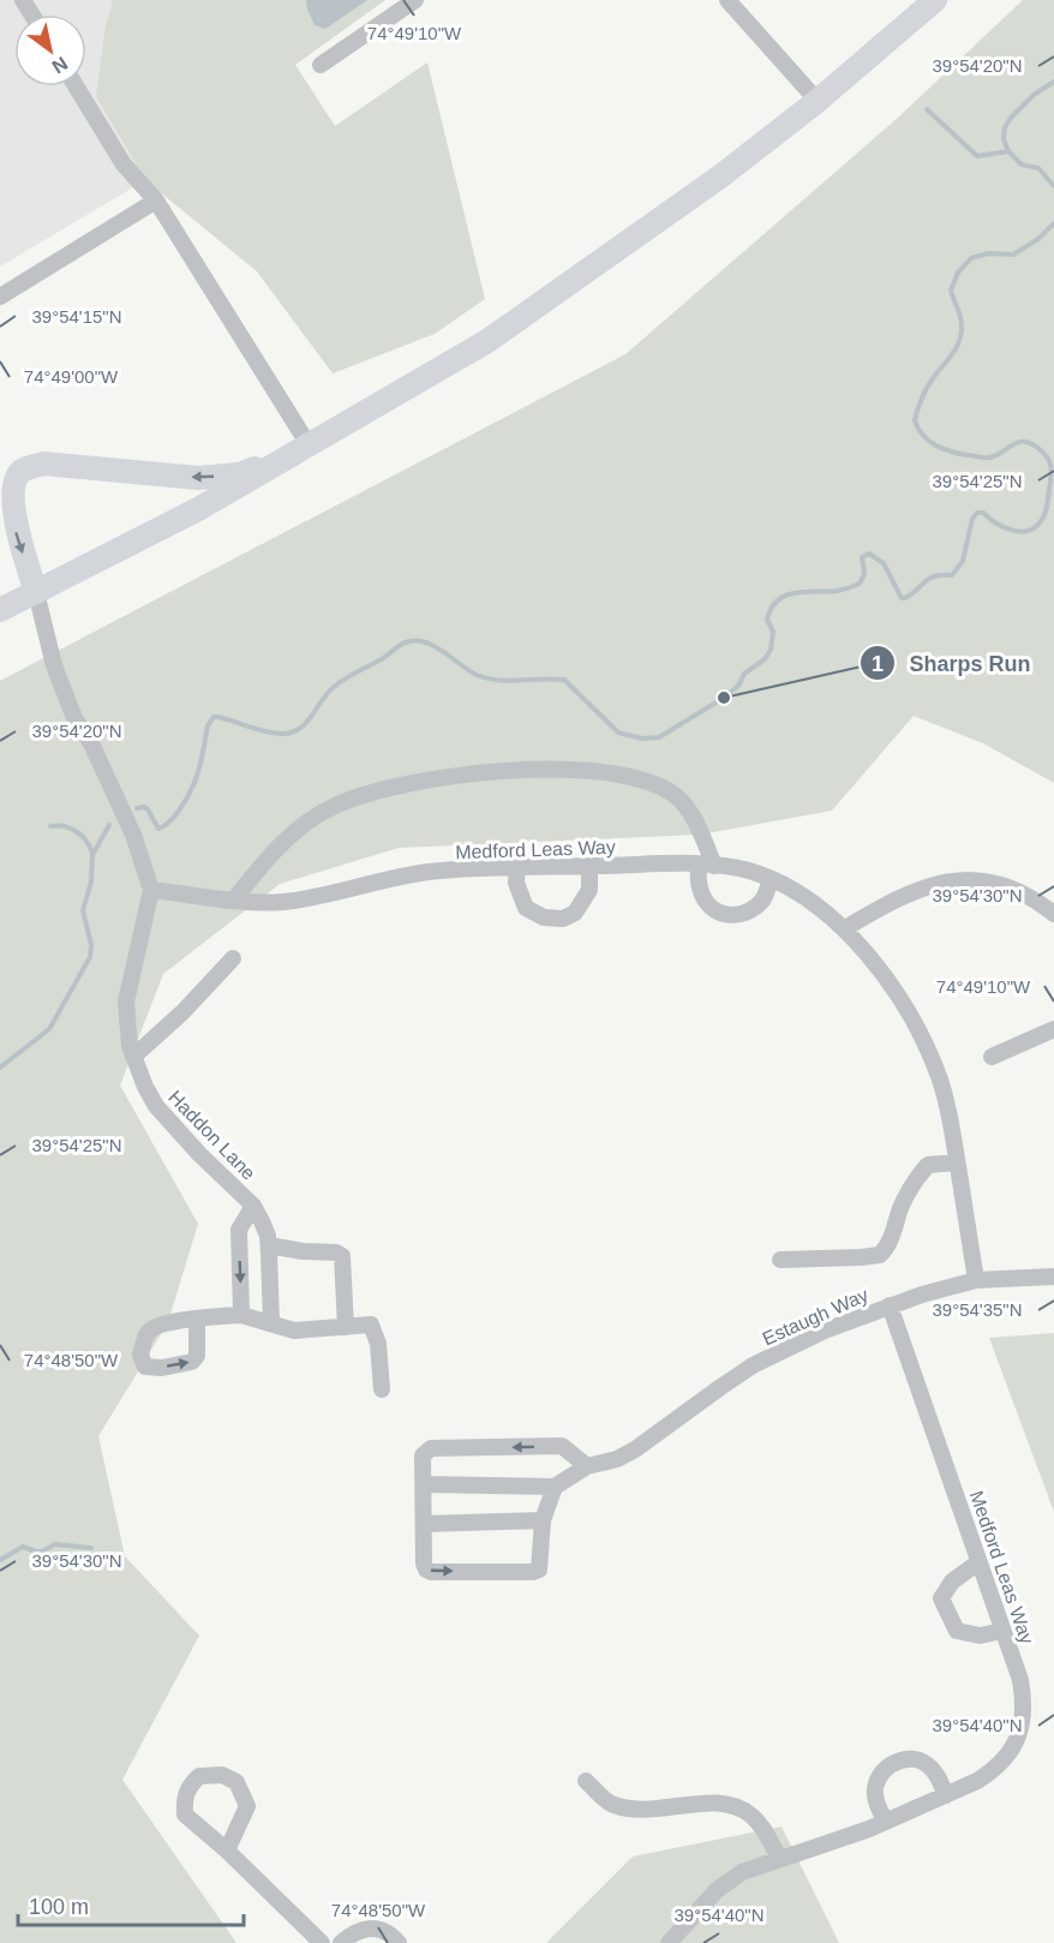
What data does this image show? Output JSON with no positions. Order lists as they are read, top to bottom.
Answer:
{
  "streets": {
    "street": ["Medford Leas Way", "Haddon Lane", "Estaugh Way"]
  },
  "crossings": [
    ["Medford Leas Way", "Haddon Lane"],
    ["Medford Leas Way", "Estaugh Way"]
  ],
  "places": ["Sharps Run"],
  "scale_bar": "100 m",
  "north": "bottom right",
  "coordinates": [
    "74°49'10\"W",
    "39°54'20\"N",
    "39°54'15\"N",
    "74°49'00\"W",
    "39°54'25\"N",
    "39°54'30\"N",
    "39°54'35\"N",
    "74°48'50\"W",
    "39°54'40\"N"
  ]
}
